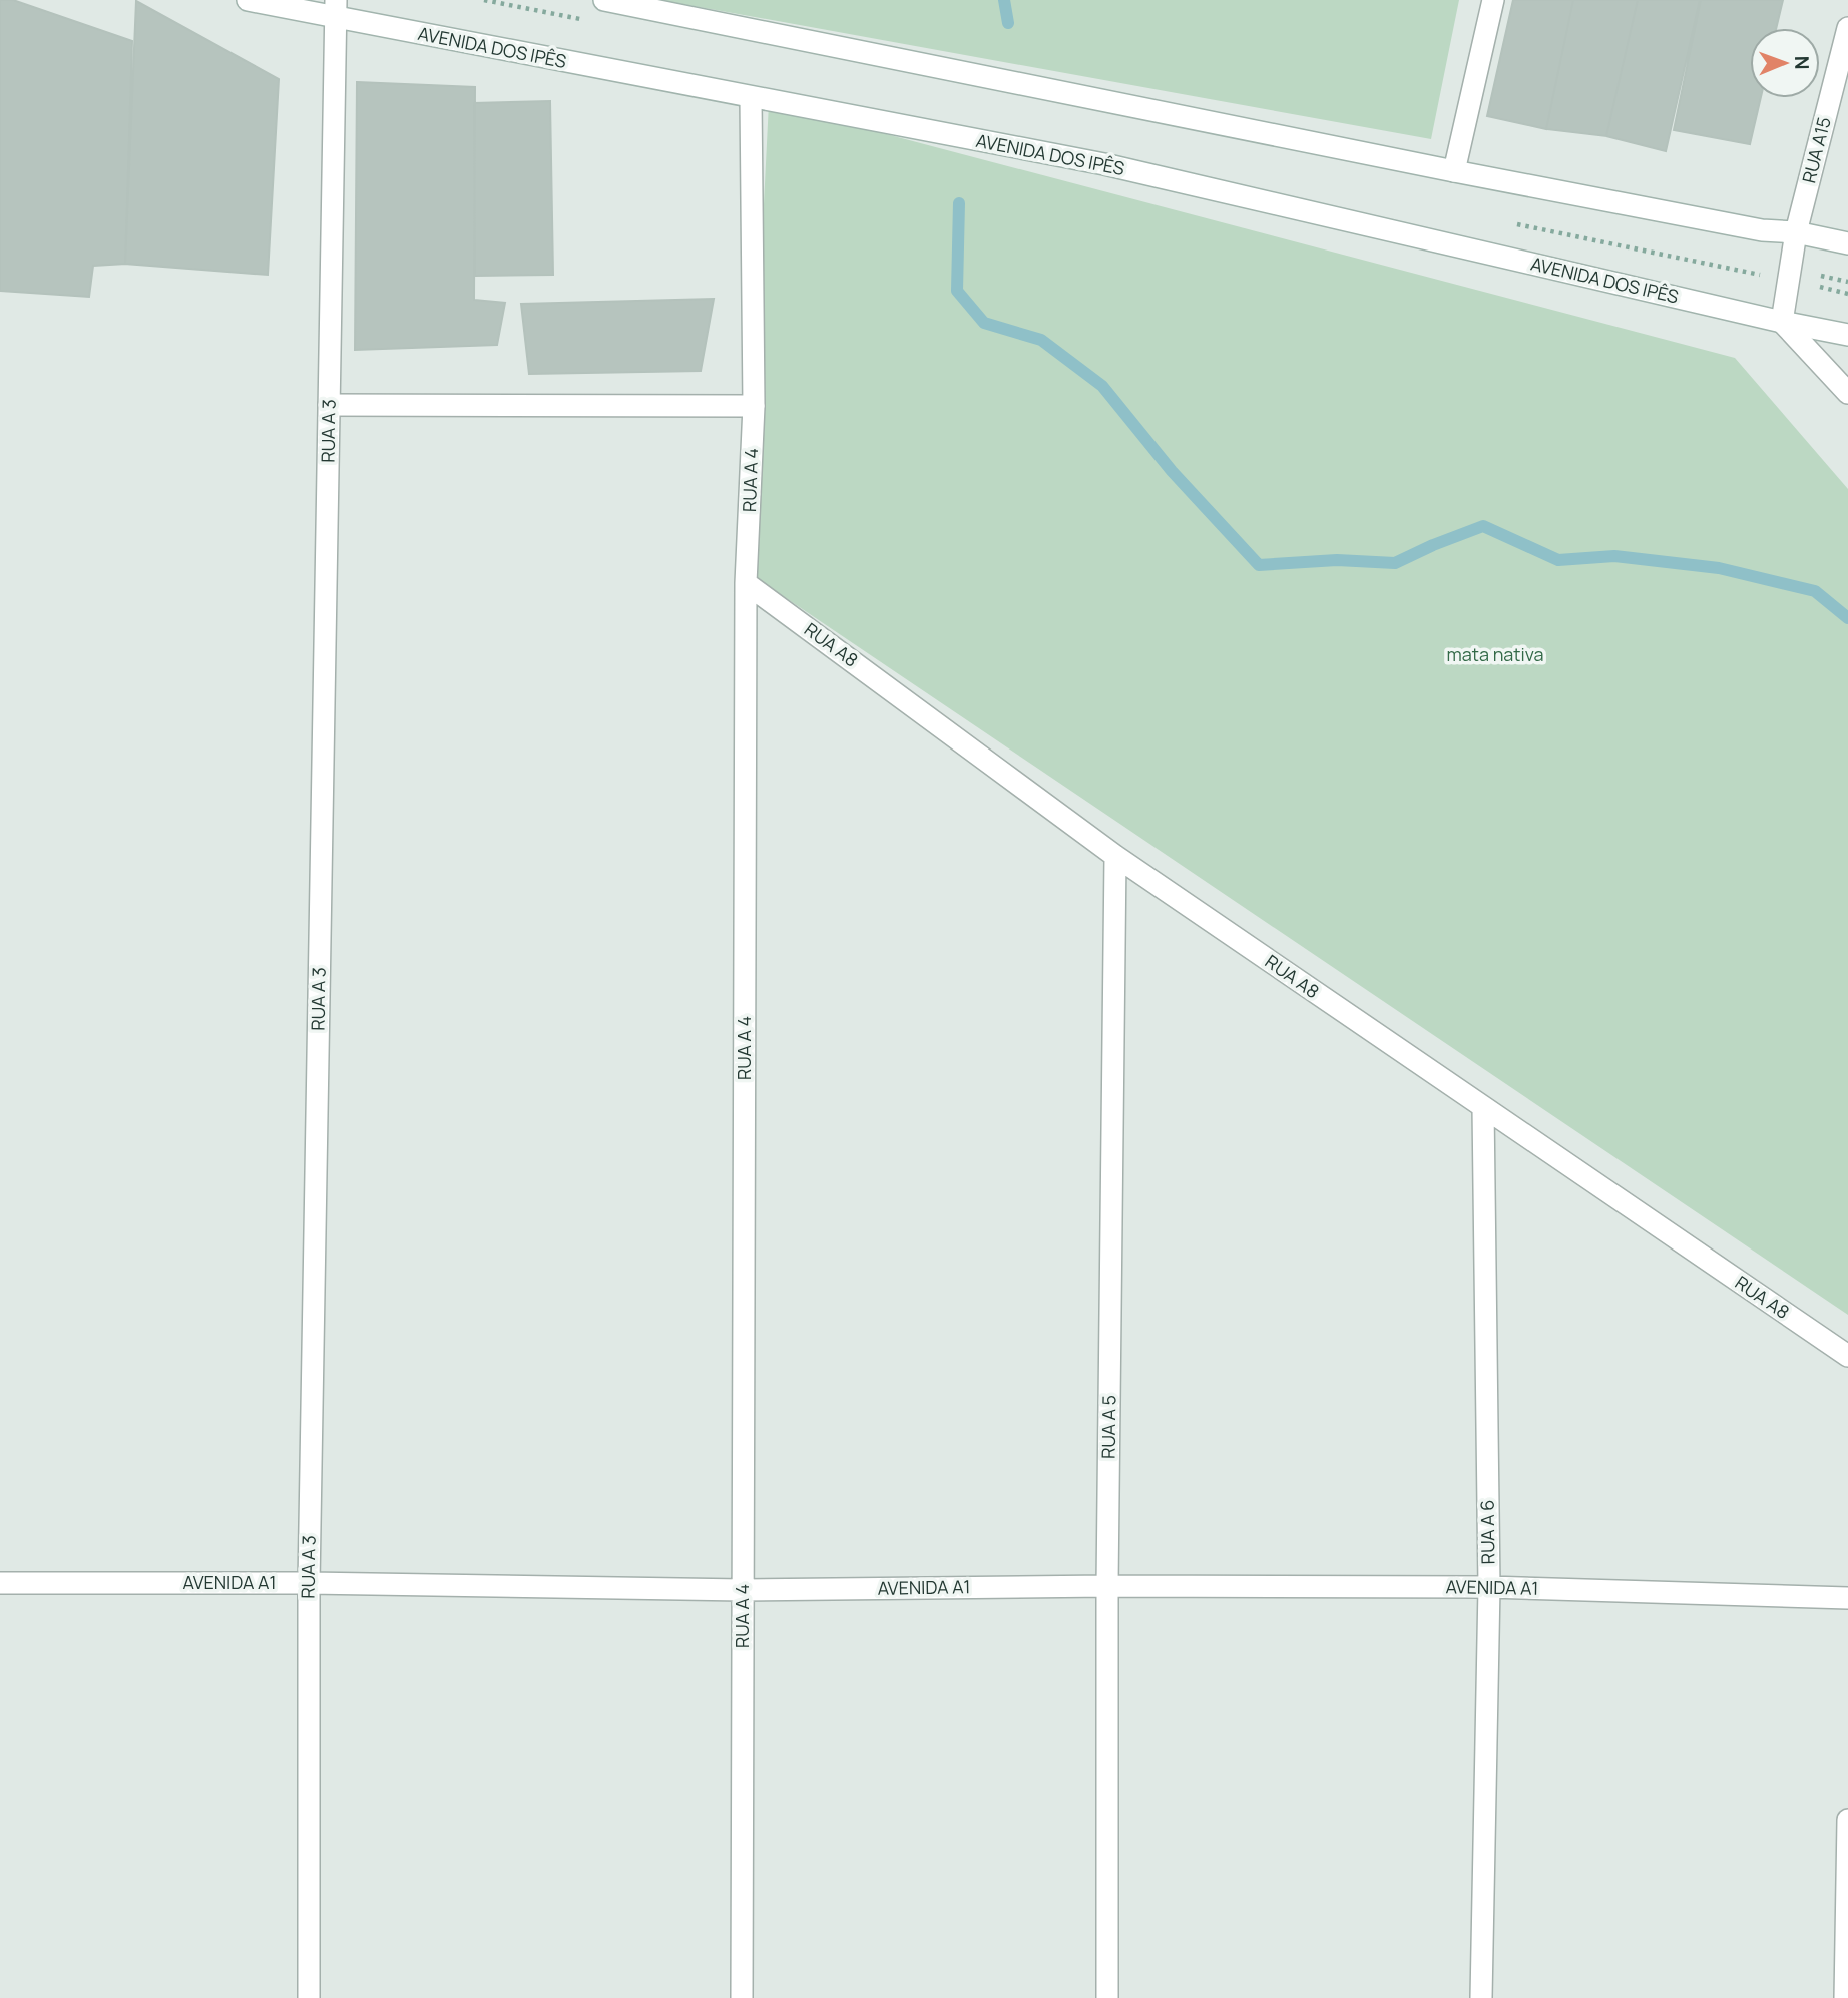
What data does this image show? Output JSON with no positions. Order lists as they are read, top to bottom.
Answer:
{
  "streets": {
    "street": [
      "AVENIDA DOS IPÊS",
      "RUA A15",
      "RUA A 3",
      "RUA A 4",
      "RUA A8",
      "RUA A 5",
      "RUA A 6",
      "AVENIDA A1"
    ]
  },
  "crossings": [
    ["AVENIDA DOS IPÊS", "RUA A15"],
    ["AVENIDA DOS IPÊS", "RUA A 3"],
    ["AVENIDA DOS IPÊS", "RUA A 4"],
    ["RUA A 3", "AVENIDA A1"],
    ["RUA A 4", "RUA A8"],
    ["RUA A 4", "AVENIDA A1"],
    ["RUA A8", "RUA A 5"],
    ["RUA A8", "RUA A 6"],
    ["RUA A 5", "AVENIDA A1"],
    ["RUA A 6", "AVENIDA A1"]
  ],
  "parks": ["mata nativa"],
  "north": "right"
}
